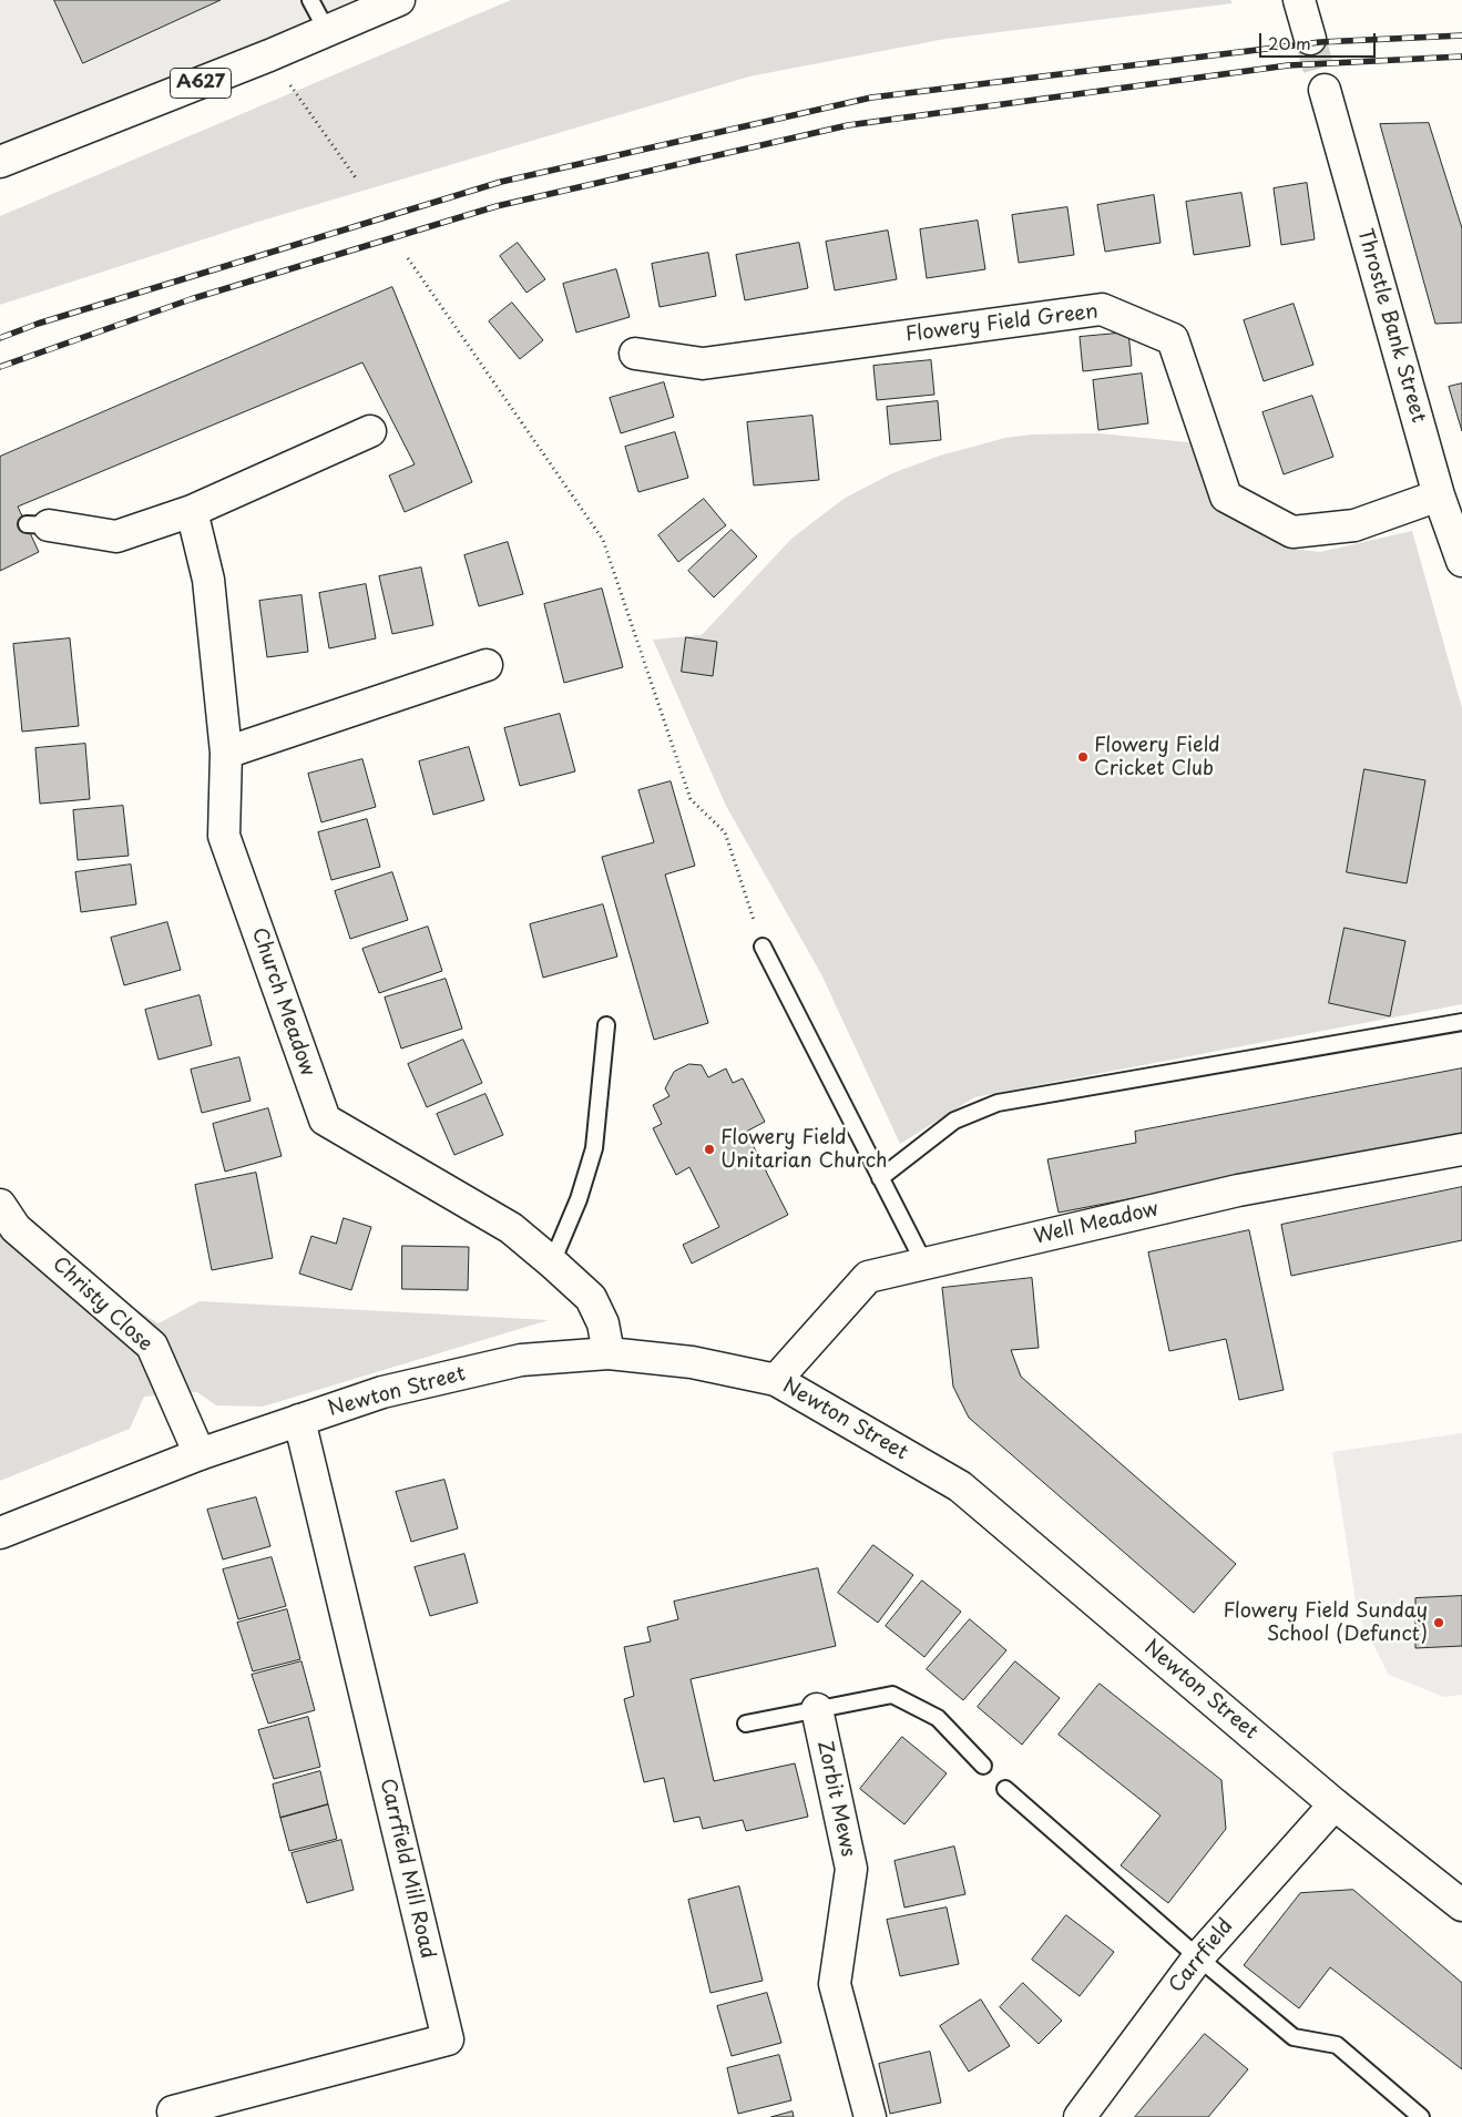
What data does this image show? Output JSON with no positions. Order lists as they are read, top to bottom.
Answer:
{
  "streets": {
    "street": [
      "A627",
      "Flowery Field Green",
      "Throstle Bank Street",
      "Church Meadow",
      "Well Meadow",
      "Christy Close",
      "Newton Street",
      "Zorbit Mews",
      "Carrfield Mill Road",
      "Carrfield"
    ]
  },
  "crossings": [
    ["Flowery Field Green", "Throstle Bank Street"],
    ["Church Meadow", "Newton Street"],
    ["Well Meadow", "Newton Street"],
    ["Christy Close", "Newton Street"],
    ["Newton Street", "Carrfield Mill Road"],
    ["Newton Street", "Carrfield"]
  ],
  "places": ["Flowery Field Cricket Club", "Flowery Field Unitarian Church", "Flowery Field Sunday School (Defunct)"],
  "scale_bar": "20 m"
}
